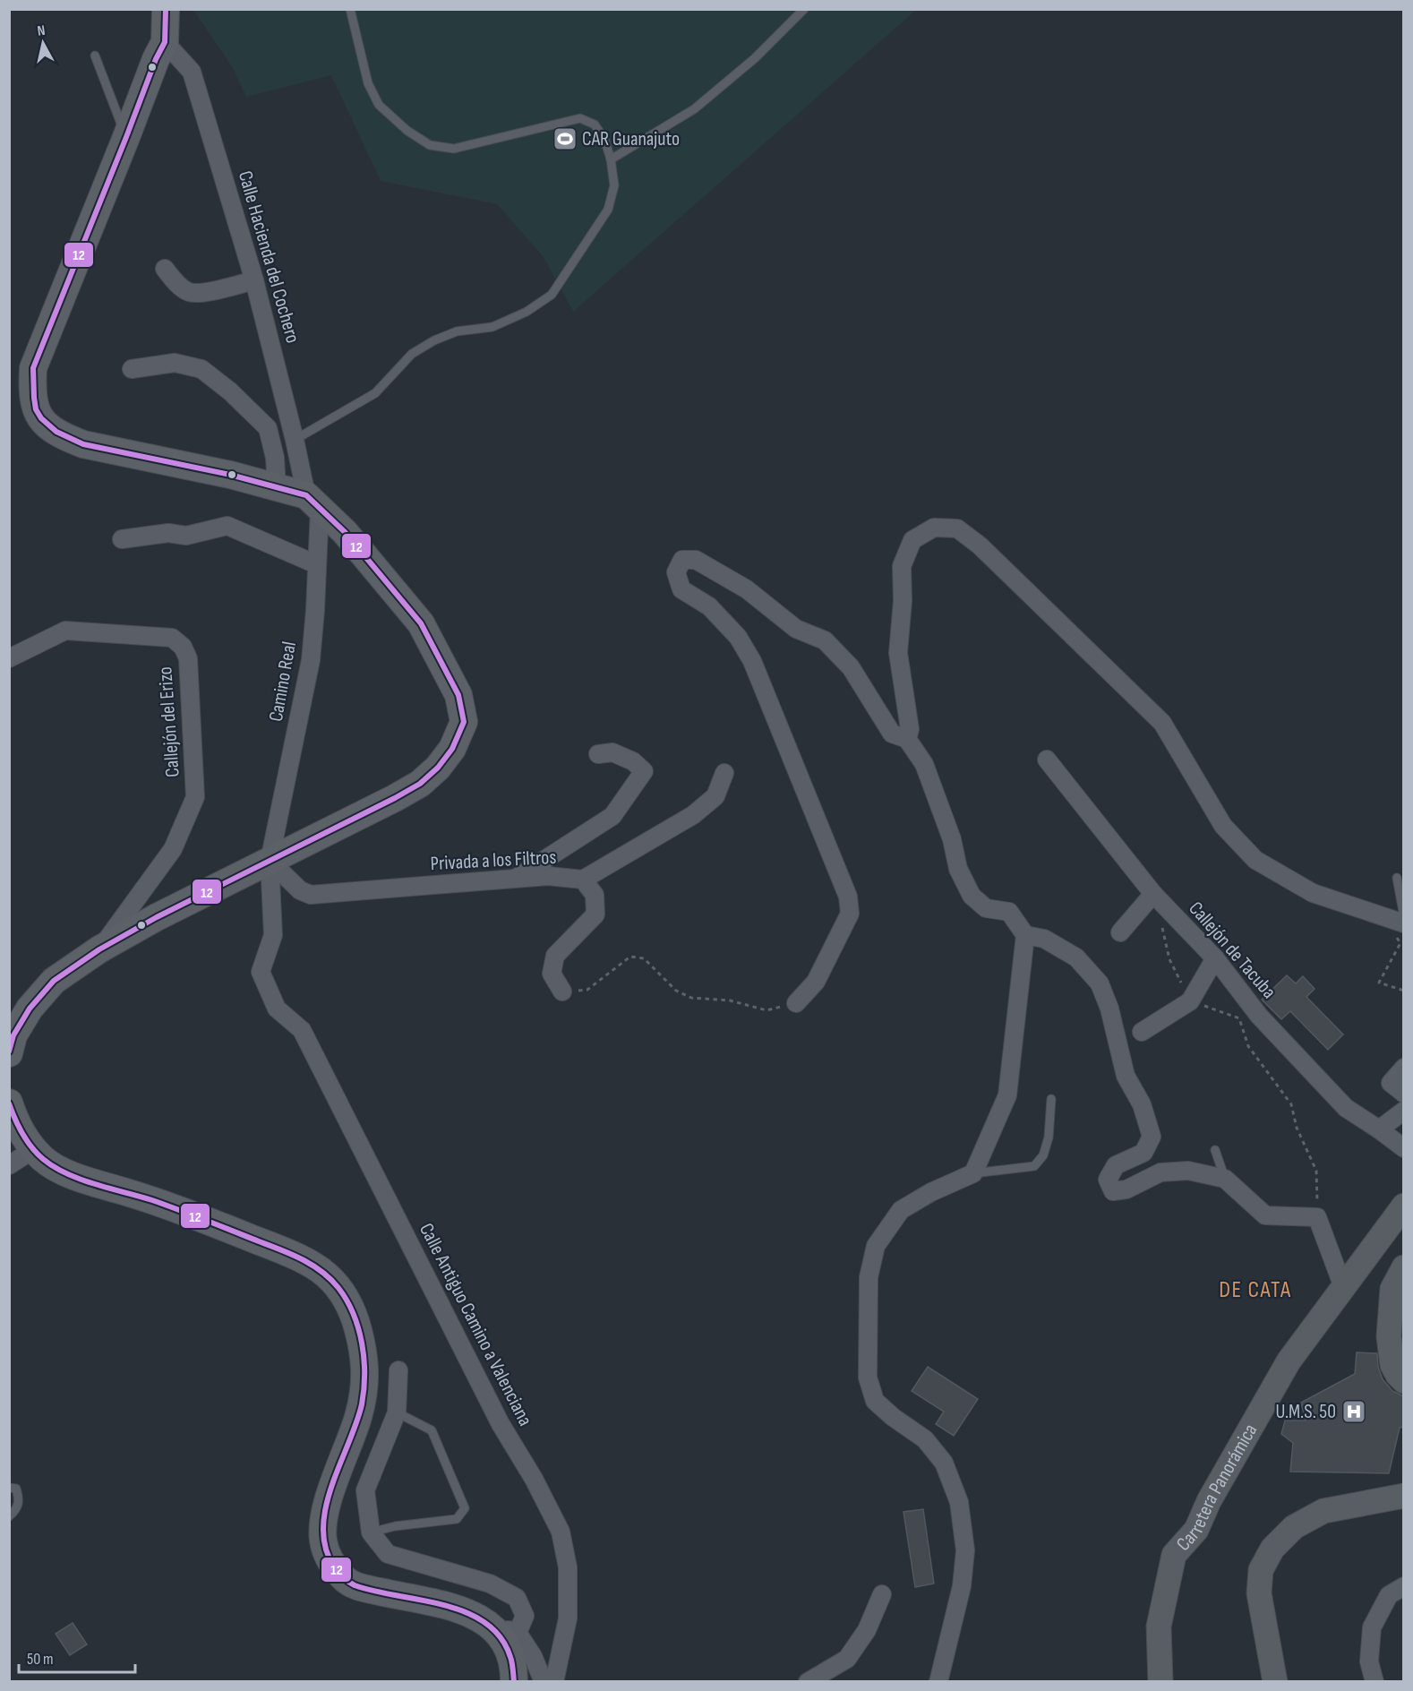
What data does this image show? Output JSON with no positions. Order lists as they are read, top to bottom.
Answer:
{
  "streets": {
    "street": [
      "Calle Hacienda del Cochero",
      "Camino Real",
      "Callejón del Erizo",
      "Privada a los Filtros",
      "Callejón de Tacuba",
      "Calle Antiguo Camino a Valenciana",
      "Carretera Panorámica"
    ]
  },
  "crossings": [
    ["Calle Hacienda del Cochero", "Camino Real"],
    ["Camino Real", "Privada a los Filtros"],
    ["Camino Real", "Calle Antiguo Camino a Valenciana"],
    ["Privada a los Filtros", "Calle Antiguo Camino a Valenciana"]
  ],
  "districts": ["DE CATA"],
  "places": {
    "sports": ["CAR Guanajuto"],
    "hospital": ["U.M.S. 50"]
  },
  "lines": ["transit line 12"],
  "scale_bar": "50 m",
  "north": "top"
}
